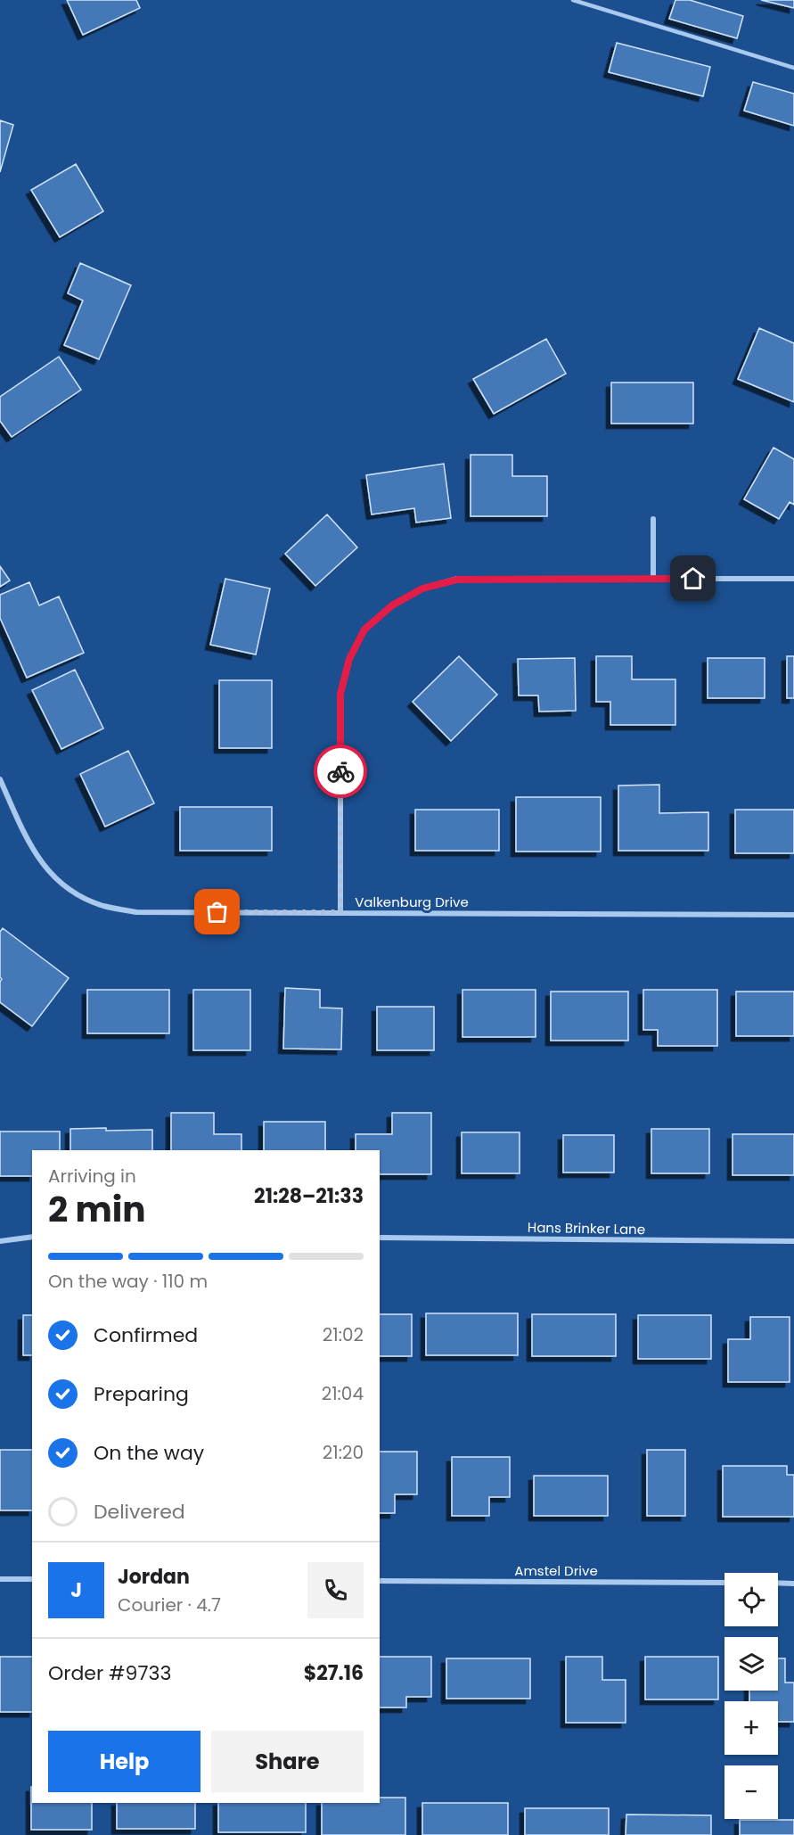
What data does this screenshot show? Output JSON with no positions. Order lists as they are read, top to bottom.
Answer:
{
  "streets": {
    "street": ["Valkenburg Drive", "Hans Brinker Lane", "Amstel Drive"]
  },
  "page": {
    "heading": ["2 min", "Arriving in", "21:28–21:33"],
    "panel": [
      "Jordan",
      "Courier · 4.7",
      "Order #9733",
      "$27.16"
    ],
    "bar": "On the way · 110 m",
    "list": [
      ["Confirmed", "21:02"],
      ["Preparing", "21:04"],
      ["On the way", "21:20"],
      "Delivered"
    ],
    "round": "J",
    "map_buttons": ["+", "−"],
    "buttons": ["Help", "Share"]
  }
}
